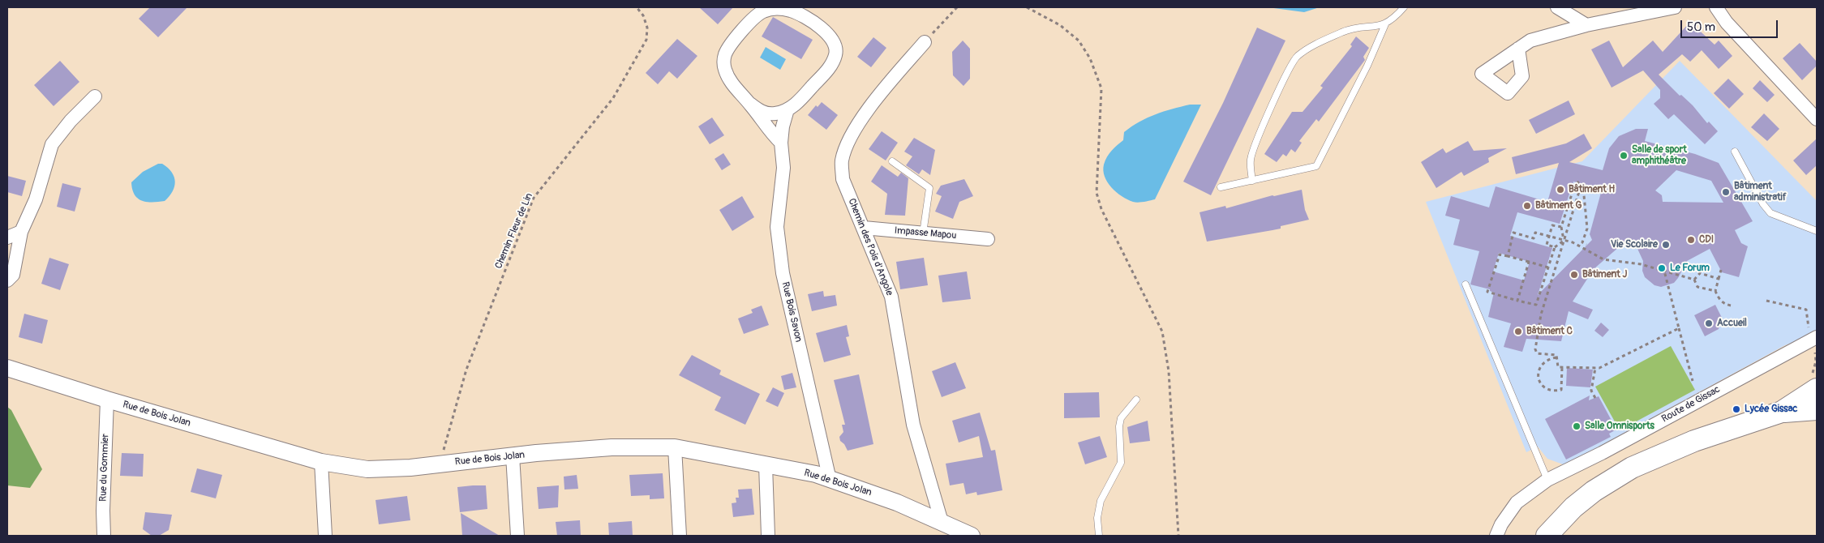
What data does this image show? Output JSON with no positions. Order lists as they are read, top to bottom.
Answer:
{
  "streets": {
    "street": [
      "Impasse Mapou",
      "Chemin des Pois d'Angole",
      "Rue Bois Savon",
      "Route de Gissac",
      "Rue de Bois Jolan",
      "Rue du Gommier"
    ],
    "path": ["Chemin Fleur de Lin"]
  },
  "crossings": [
    ["Chemin Fleur de Lin", "Rue de Bois Jolan"],
    ["Impasse Mapou", "Chemin des Pois d'Angole"],
    ["Chemin des Pois d'Angole", "Rue de Bois Jolan"],
    ["Rue Bois Savon", "Rue de Bois Jolan"],
    ["Rue de Bois Jolan", "Rue du Gommier"]
  ],
  "places": [
    "Salle de sport amphithéâtre",
    "Bâtiment H",
    "Bâtiment administratif",
    "Bâtiment G",
    "CDI",
    "Vie Scolaire",
    "Le Forum",
    "Bâtiment J",
    "Accueil",
    "Bâtiment C",
    "Lycée Gissac",
    "Salle Omnisports"
  ],
  "scale_bar": "50 m"
}
